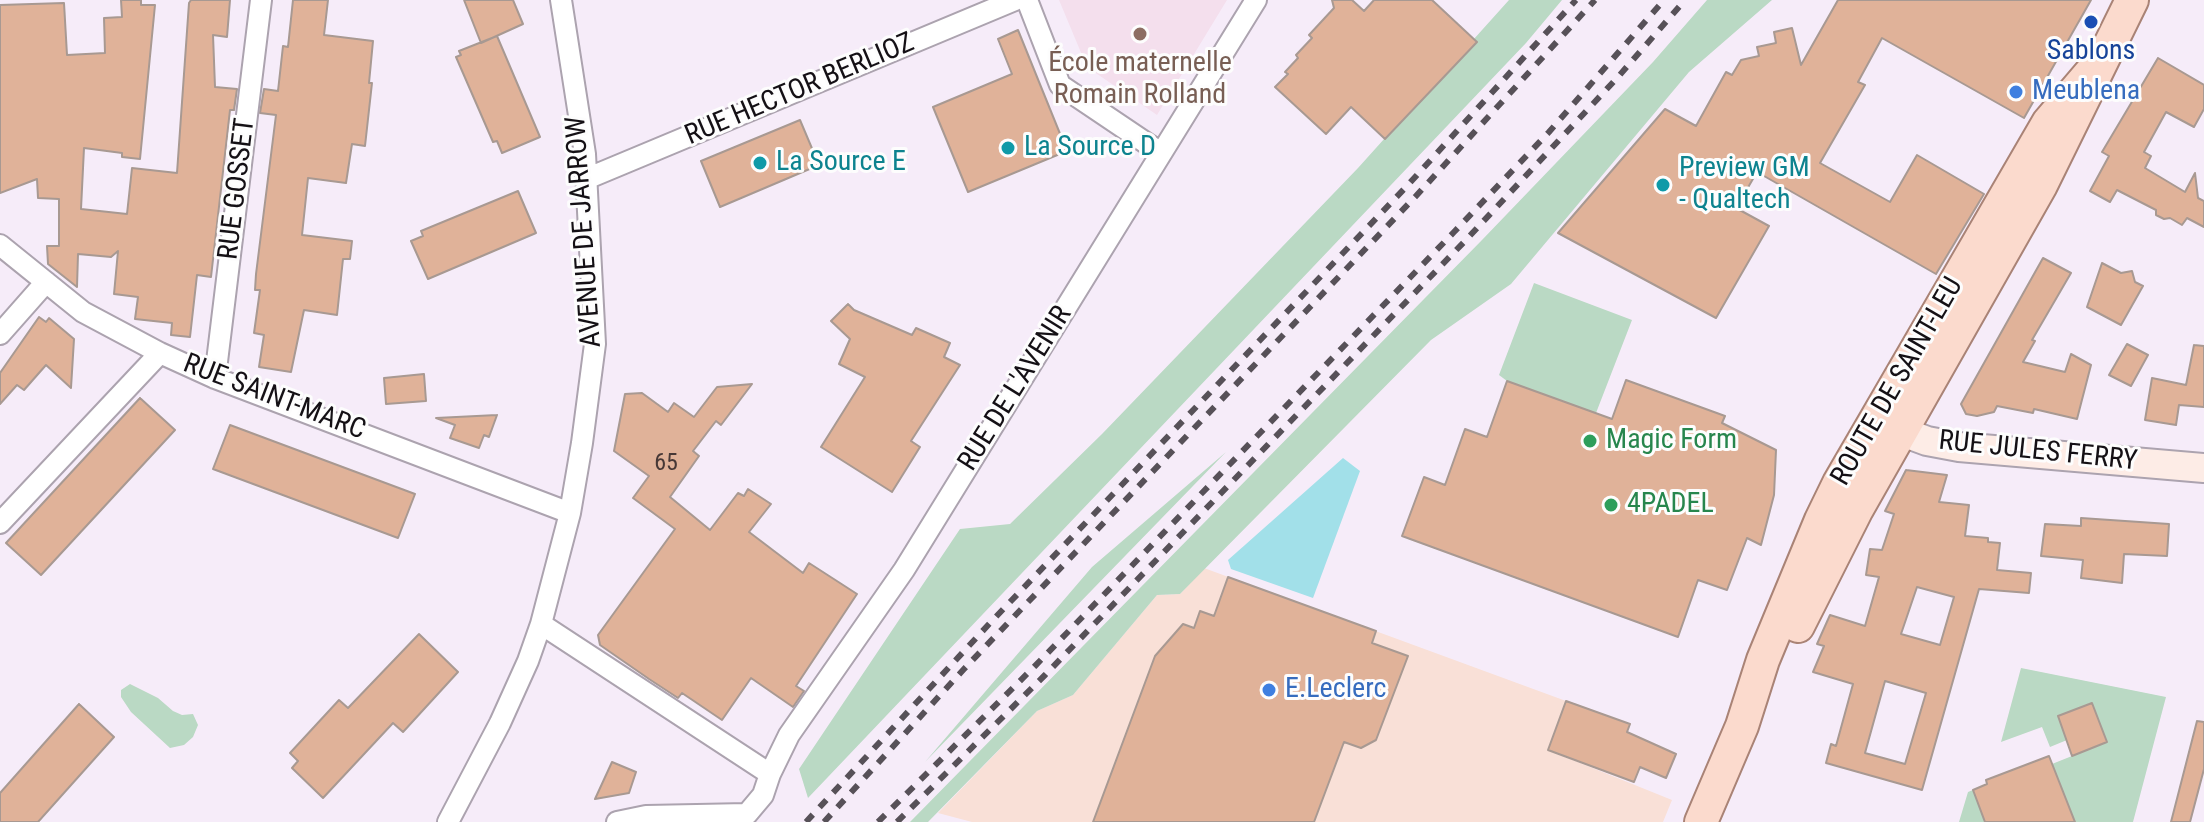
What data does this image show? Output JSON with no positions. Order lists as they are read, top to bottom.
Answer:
{
  "streets": {
    "main road": ["ROUTE DE SAINT-LEU"],
    "street": [
      "RUE HECTOR BERLIOZ",
      "RUE GOSSET",
      "AVENUE DE JARROW",
      "RUE DE L'AVENIR",
      "RUE SAINT-MARC",
      "RUE JULES FERRY"
    ]
  },
  "crossings": [
    ["RUE HECTOR BERLIOZ", "AVENUE DE JARROW"],
    ["RUE GOSSET", "RUE SAINT-MARC"],
    ["AVENUE DE JARROW", "RUE SAINT-MARC"],
    ["ROUTE DE SAINT-LEU", "RUE JULES FERRY"]
  ],
  "places": [
    "Sablons",
    "École maternelle Romain Rolland",
    "Meublena",
    "La Source D",
    "La Source E",
    "Preview GM - Qualtech",
    "Magic Form",
    "4PADEL",
    "E.Leclerc"
  ],
  "house_numbers": ["65"]
}
